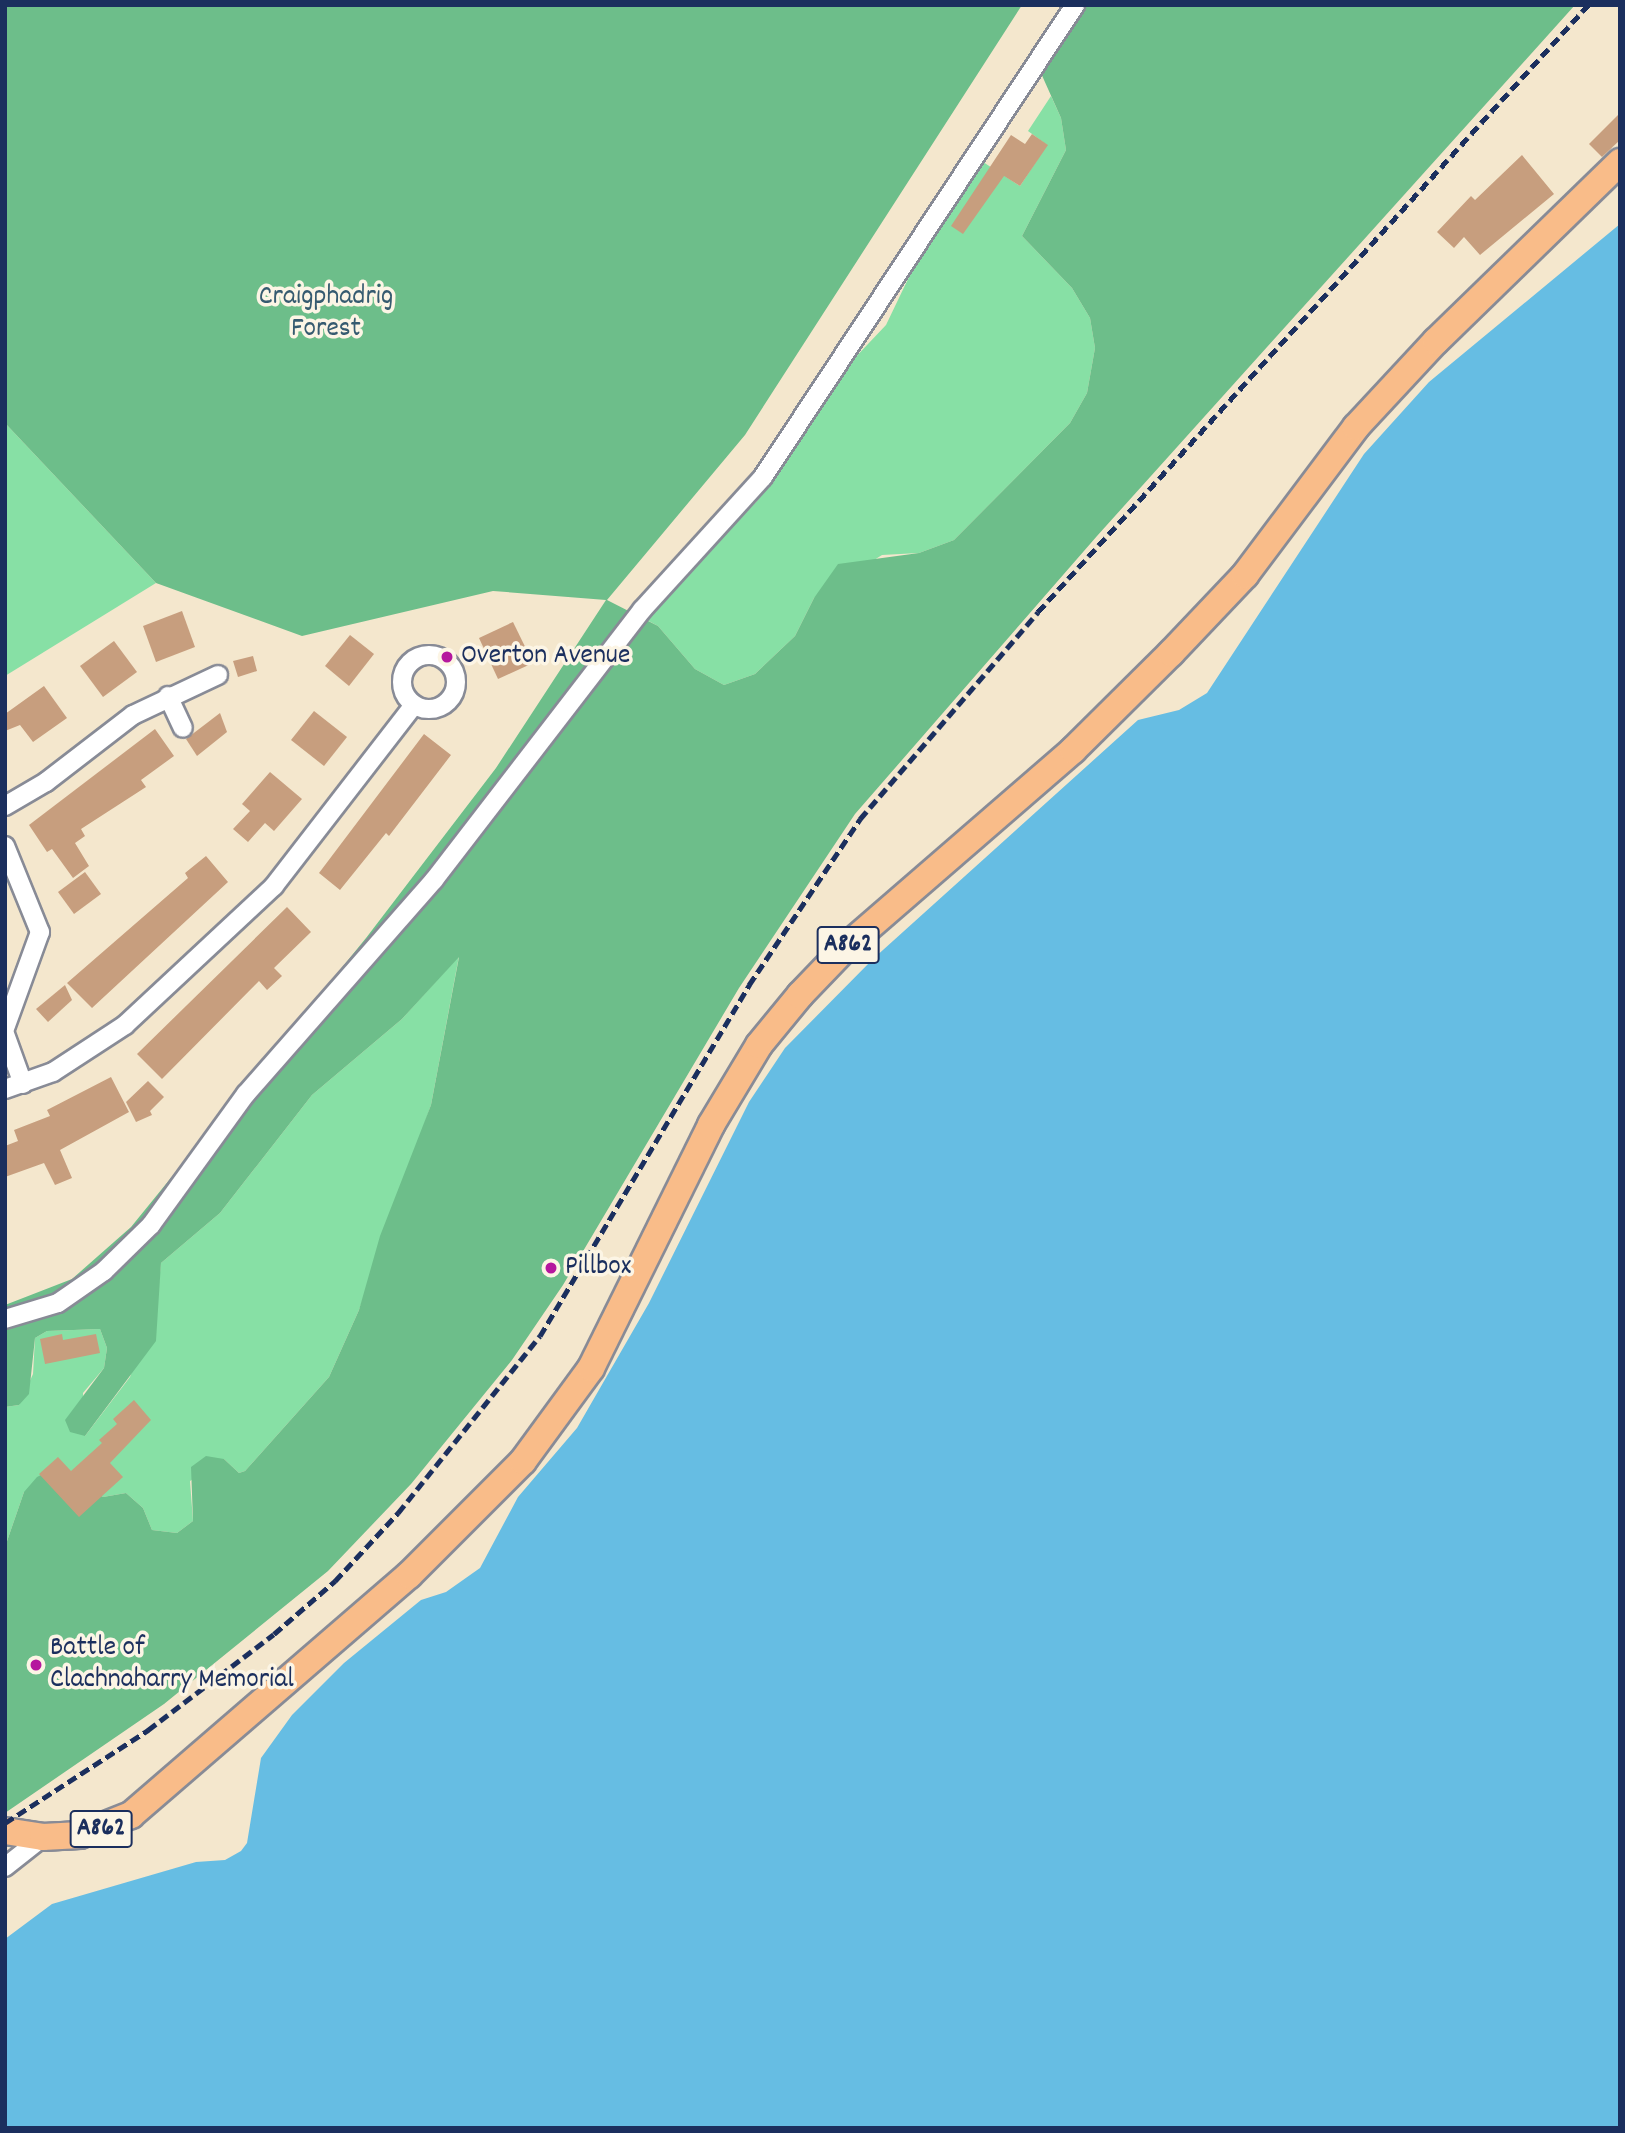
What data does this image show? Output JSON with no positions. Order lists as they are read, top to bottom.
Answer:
{
  "streets": {
    "main road": ["A862"]
  },
  "parks": ["Craigphadrig Forest"],
  "places": ["Overton Avenue", "Pillbox", "Battle of Clachnaharry Memorial"]
}
